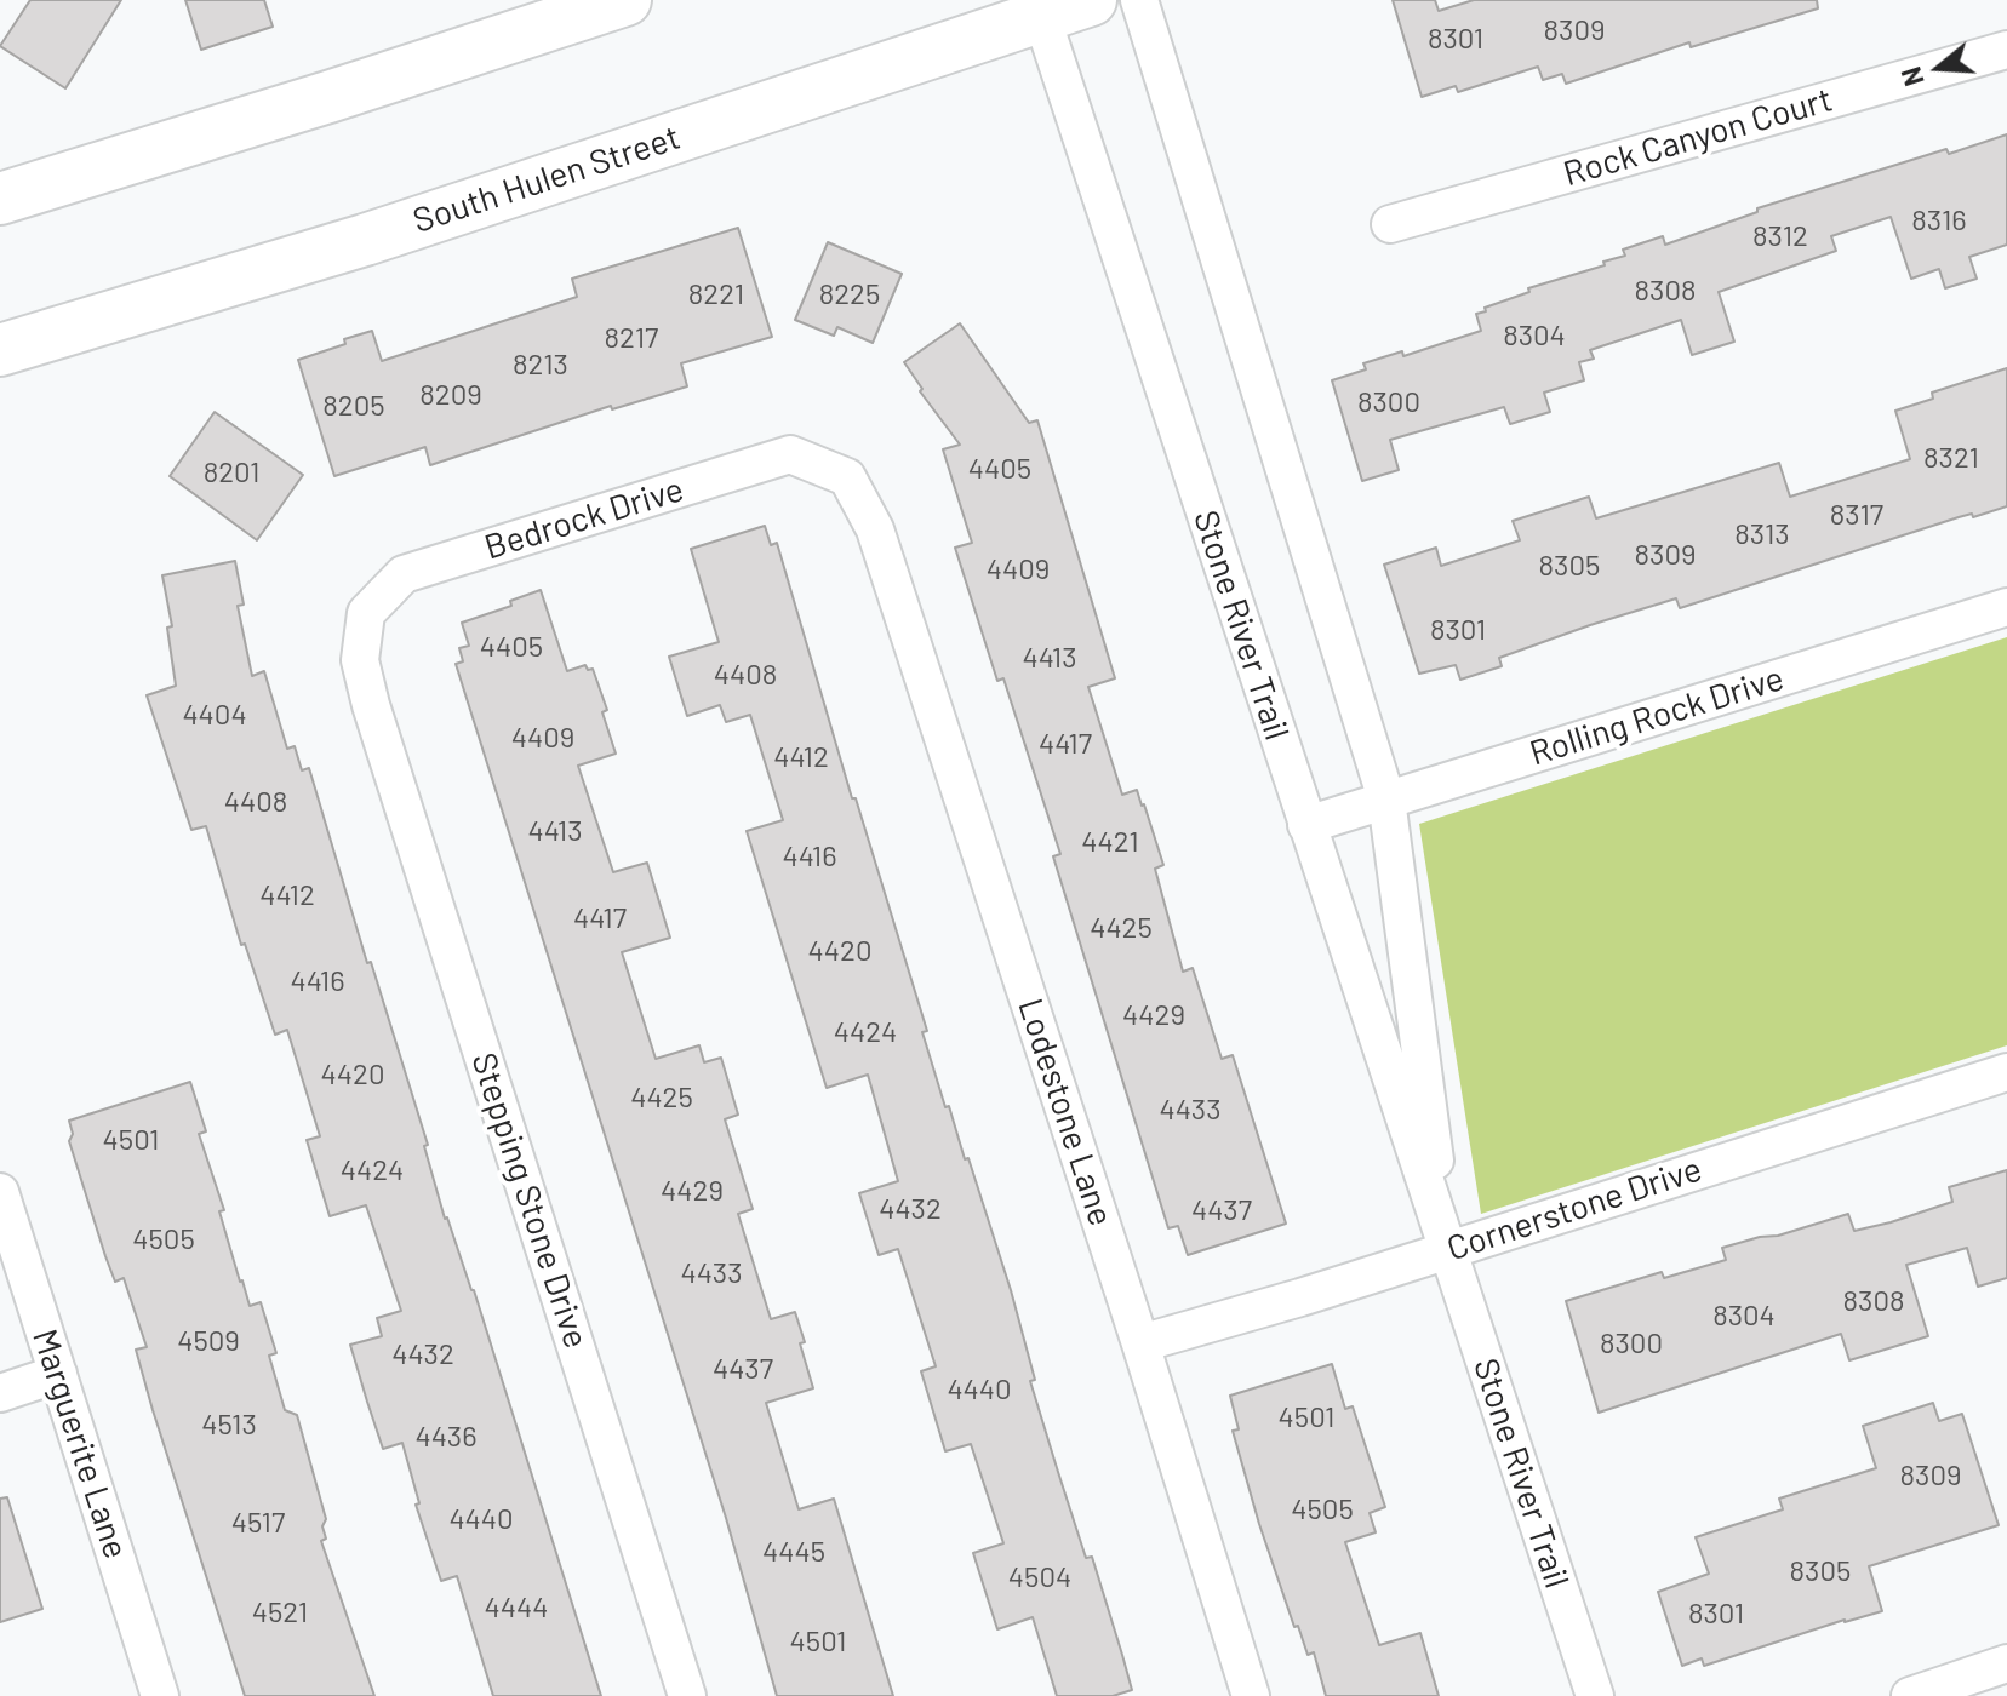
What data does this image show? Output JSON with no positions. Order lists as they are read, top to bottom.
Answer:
{
  "streets": {
    "main road": ["South Hulen Street"],
    "street": [
      "Rock Canyon Court",
      "Bedrock Drive",
      "Stone River Trail",
      "Rolling Rock Drive",
      "Lodestone Lane",
      "Stepping Stone Drive",
      "Cornerstone Drive",
      "Marguerite Lane"
    ]
  },
  "crossings": [
    ["South Hulen Street", "Stone River Trail"],
    ["Bedrock Drive", "Lodestone Lane"],
    ["Bedrock Drive", "Stepping Stone Drive"],
    ["Stone River Trail", "Rolling Rock Drive"],
    ["Stone River Trail", "Cornerstone Drive"],
    ["Lodestone Lane", "Cornerstone Drive"]
  ],
  "house_numbers": [
    "8309",
    "8301",
    "8316",
    "8312",
    "8308",
    "8221",
    "8225",
    "8304",
    "8217",
    "8213",
    "8209",
    "8300",
    "8205",
    "8321",
    "4405",
    "8201",
    "8317",
    "8313",
    "8309",
    "8305",
    "4409",
    "8301",
    "4405",
    "4413",
    "4408",
    "4404",
    "4409",
    "4417",
    "4412",
    "4408",
    "4413",
    "4421",
    "4416",
    "4412",
    "4417",
    "4425",
    "4420",
    "4416",
    "4429",
    "4424",
    "4420",
    "4425",
    "4433",
    "4501",
    "4424",
    "4429",
    "4432",
    "4437",
    "4505",
    "4433",
    "8308",
    "8304",
    "4509",
    "8300",
    "4432",
    "4437",
    "4440",
    "4501",
    "4513",
    "4436",
    "8309",
    "4505",
    "4440",
    "4517",
    "4445",
    "8305",
    "4504",
    "4444",
    "4521",
    "8301",
    "4501"
  ],
  "north": "left"
}
